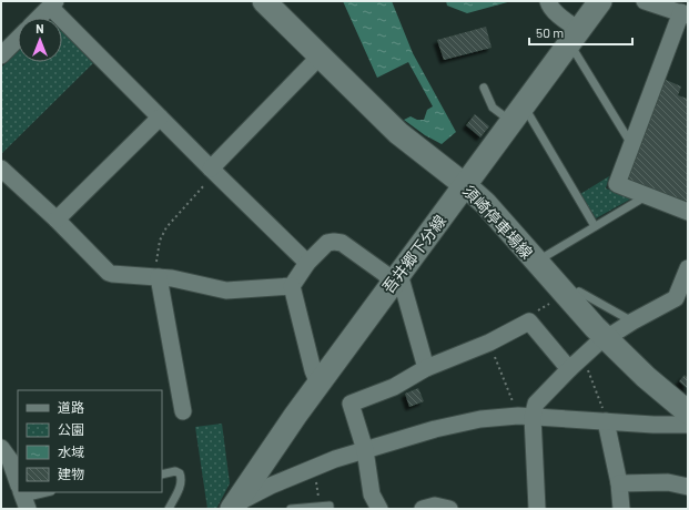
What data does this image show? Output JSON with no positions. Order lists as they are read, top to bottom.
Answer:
{
  "streets": {
    "main road": ["須崎停車場線", "吾井郷下分線"]
  },
  "crossings": [
    ["須崎停車場線", "吾井郷下分線"]
  ],
  "legend": [
    "道路",
    "公園",
    "水域",
    "建物"
  ],
  "scale_bar": "50 m",
  "north": "top"
}
